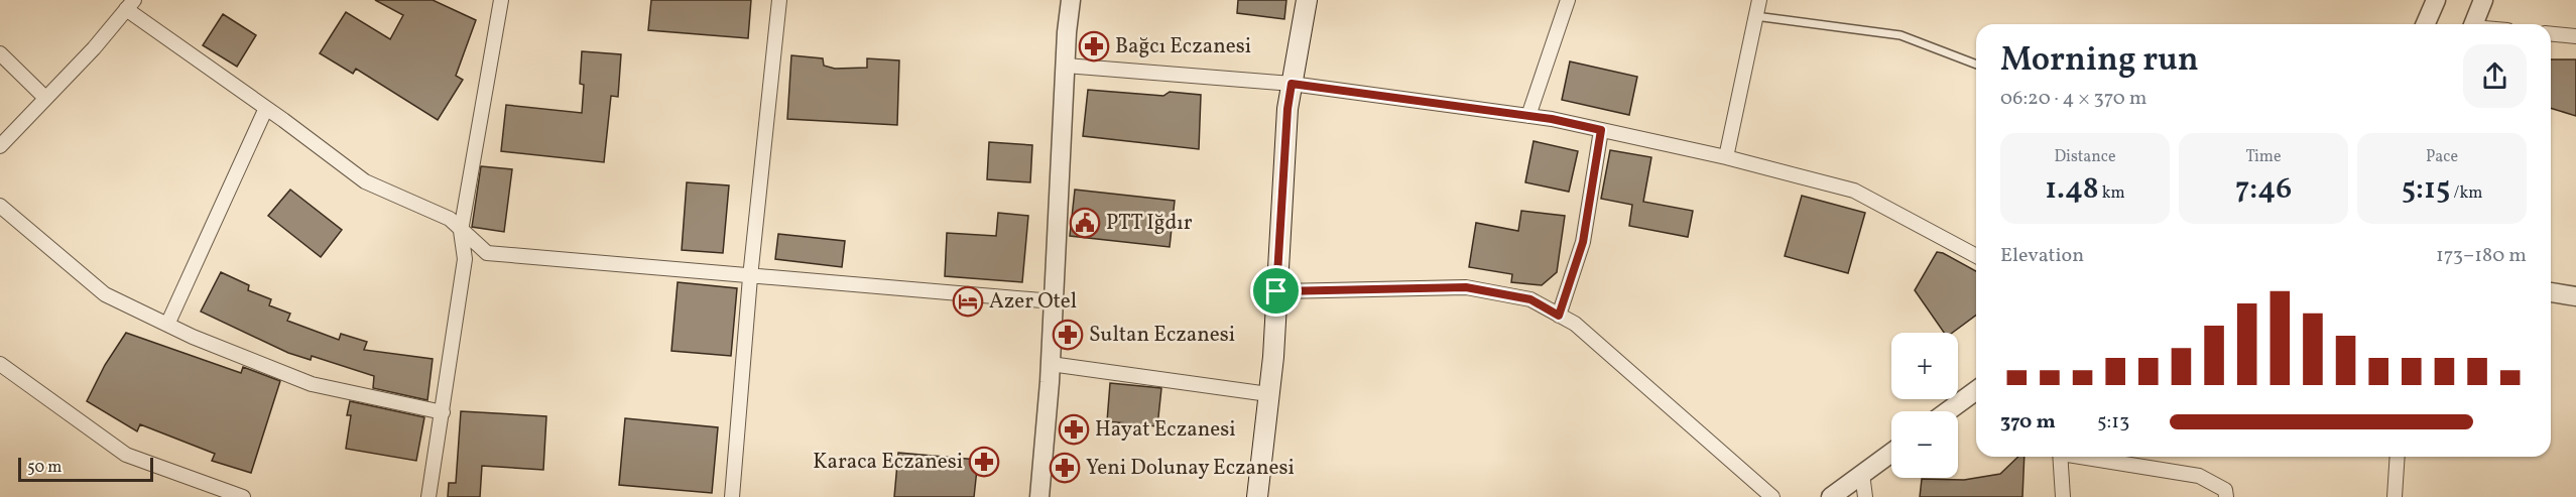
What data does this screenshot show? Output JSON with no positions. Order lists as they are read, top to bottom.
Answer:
{
  "places": {
    "pharmacy": [
      "Bağcı Eczanesi",
      "Sultan Eczanesi",
      "Hayat Eczanesi",
      "Karaca Eczanesi",
      "Yeni Dolunay Eczanesi"
    ],
    "public building": ["PTT Iğdır"],
    "hotel": ["Azer Otel"]
  },
  "scale_bar": "50 m",
  "page": {
    "heading": ["Morning run", "06:20 · 4 × 370 m"],
    "stats": [
      ["Distance", "1.48 km"],
      ["Time", "7:46"],
      ["Pace", "5:15 /km"]
    ],
    "chart": ["Elevation", "173–180 m"],
    "map_buttons": ["+", "−"],
    "list": [
      {
        "name": "370 m",
        "note": "5:13"
      }
    ],
    "scale": "50 m"
  }
}
